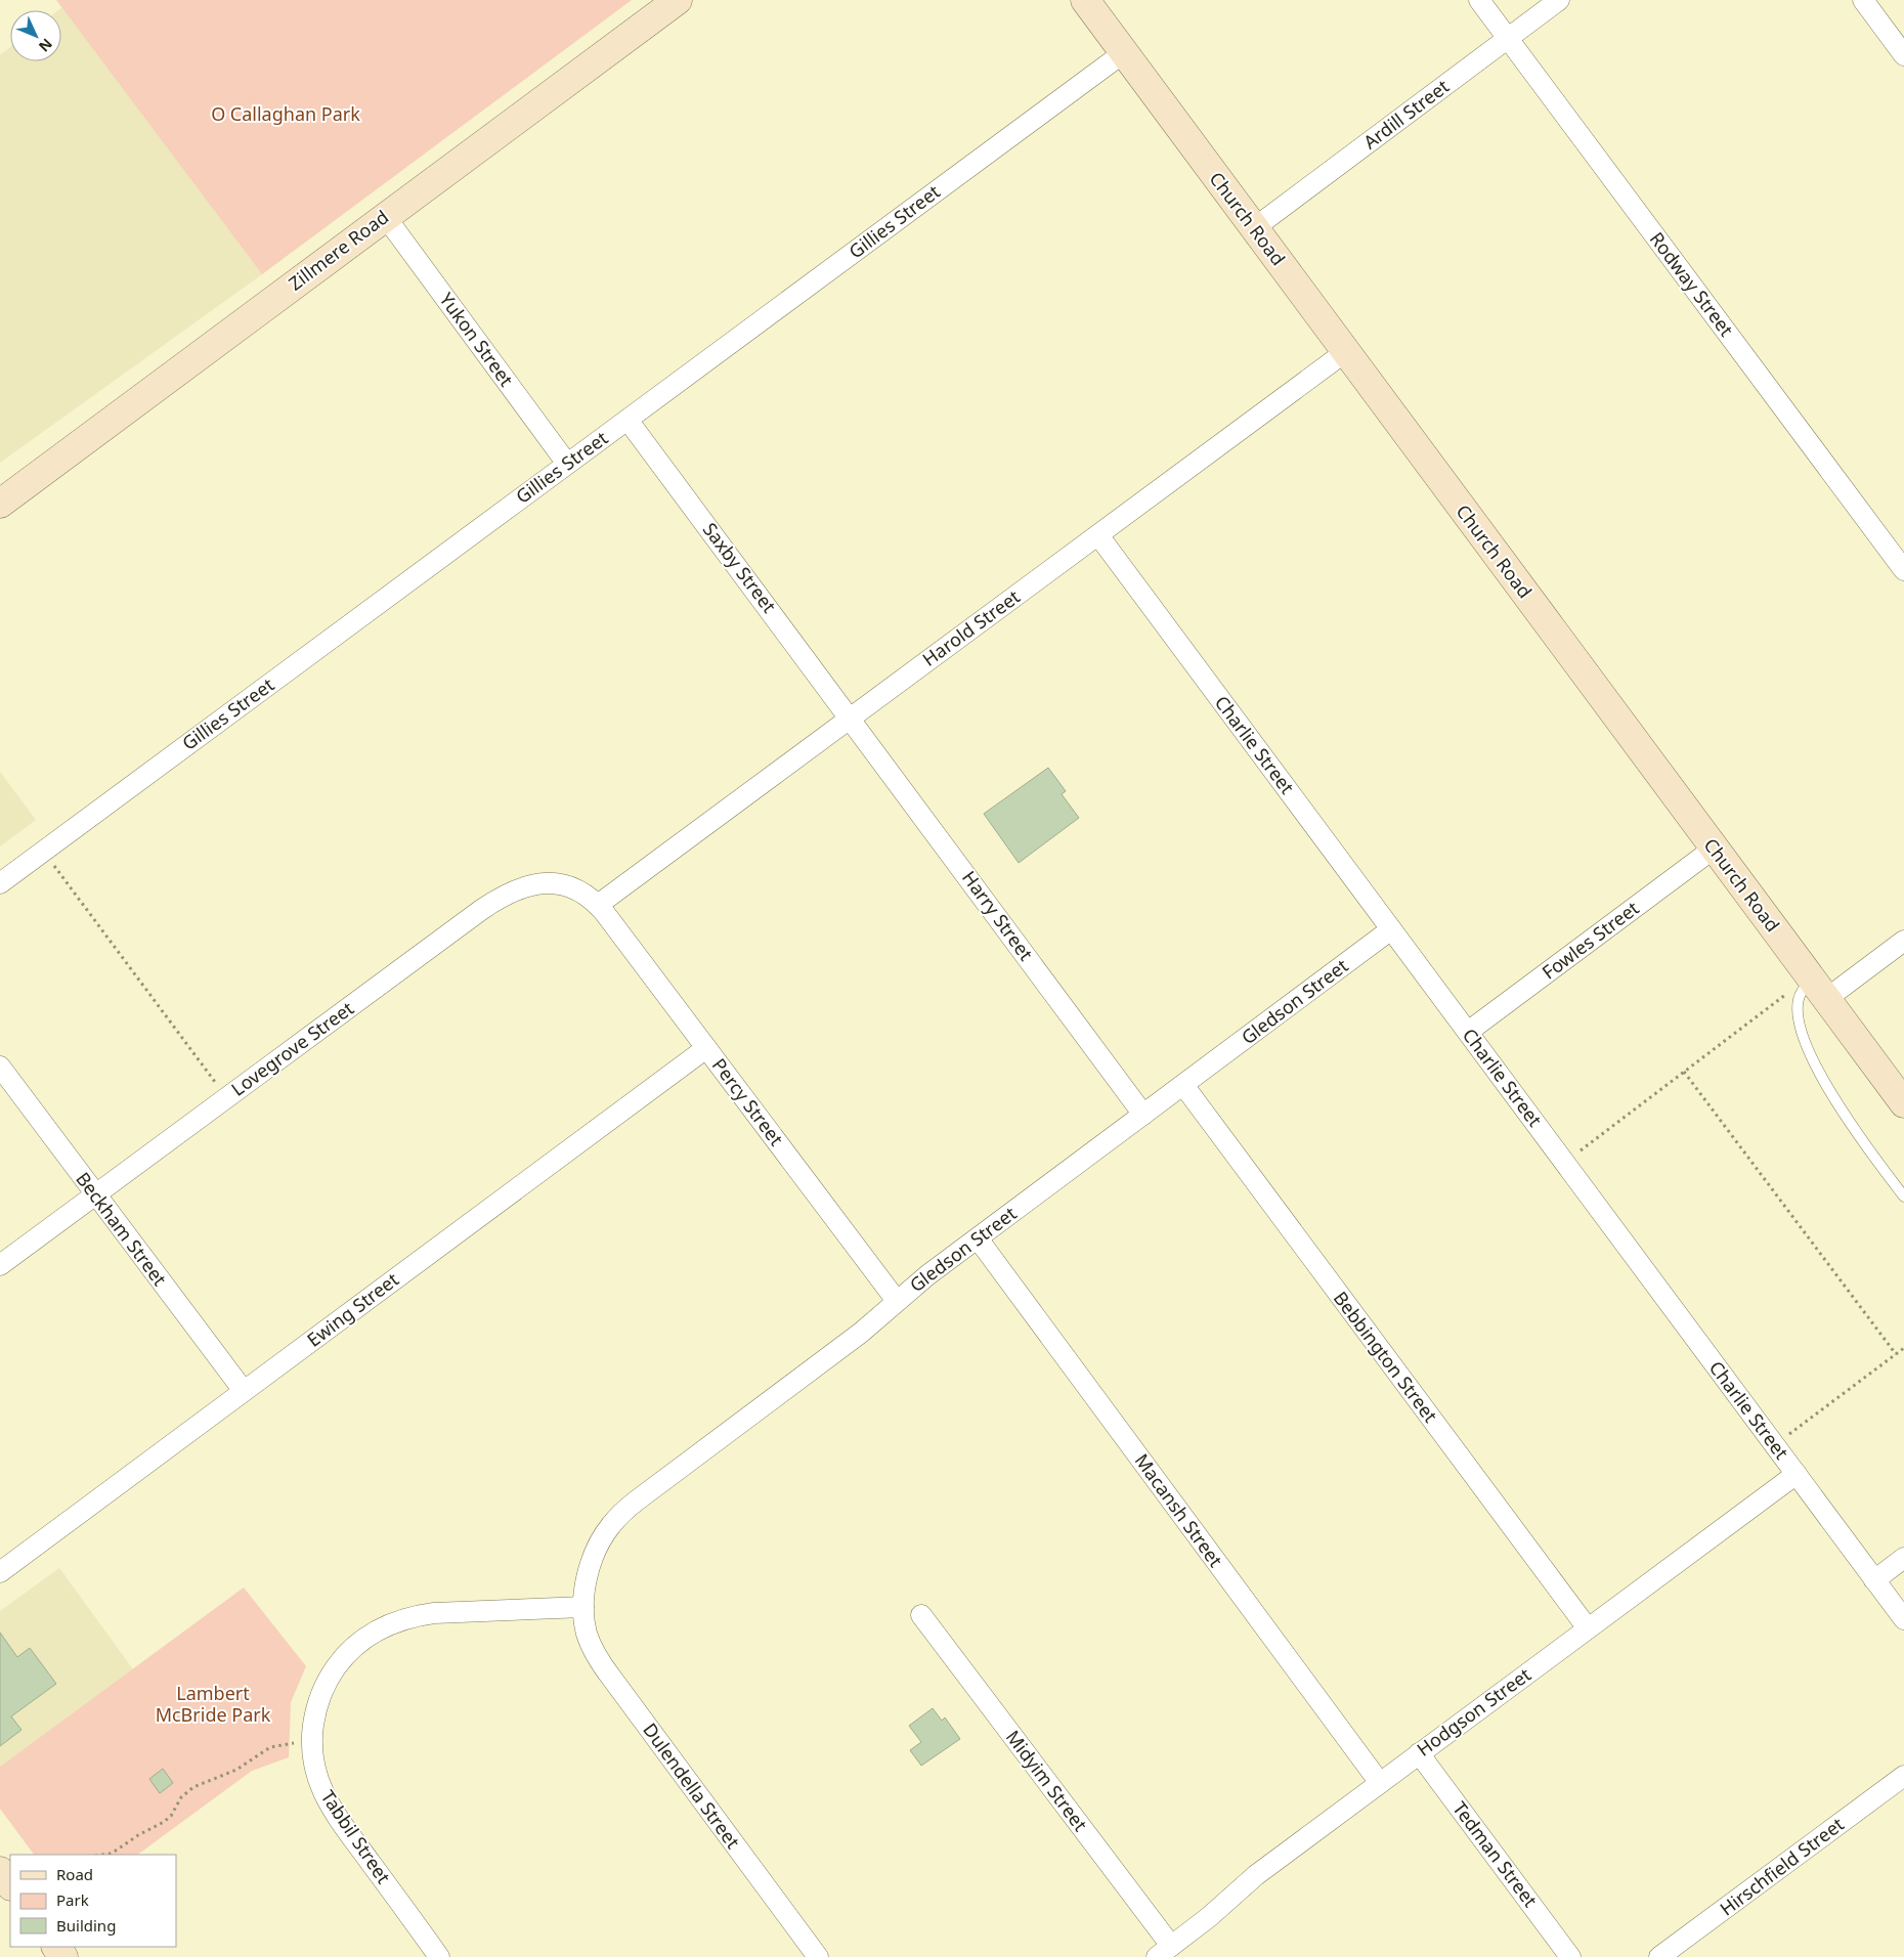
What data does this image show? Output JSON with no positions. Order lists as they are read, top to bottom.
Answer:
{
  "streets": {
    "street": [
      "Ardill Street",
      "Church Road",
      "Gillies Street",
      "Zillmere Road",
      "Rodway Street",
      "Yukon Street",
      "Saxby Street",
      "Harold Street",
      "Charlie Street",
      "Harry Street",
      "Fowles Street",
      "Gledson Street",
      "Lovegrove Street",
      "Percy Street",
      "Beckham Street",
      "Ewing Street",
      "Bebbington Street",
      "Macansh Street",
      "Hodgson Street",
      "Midyim Street",
      "Dulendella Street",
      "Tabbil Street",
      "Tedman Street",
      "Hirschfield Street"
    ]
  },
  "crossings": [
    ["Ardill Street", "Church Road"],
    ["Ardill Street", "Rodway Street"],
    ["Church Road", "Gillies Street"],
    ["Church Road", "Harold Street"],
    ["Church Road", "Fowles Street"],
    ["Gillies Street", "Yukon Street"],
    ["Gillies Street", "Saxby Street"],
    ["Zillmere Road", "Yukon Street"],
    ["Saxby Street", "Harold Street"],
    ["Saxby Street", "Harry Street"],
    ["Harold Street", "Charlie Street"],
    ["Harold Street", "Harry Street"],
    ["Harold Street", "Lovegrove Street"],
    ["Harold Street", "Percy Street"],
    ["Charlie Street", "Fowles Street"],
    ["Charlie Street", "Gledson Street"],
    ["Charlie Street", "Hodgson Street"],
    ["Harry Street", "Gledson Street"],
    ["Gledson Street", "Percy Street"],
    ["Gledson Street", "Bebbington Street"],
    ["Gledson Street", "Macansh Street"],
    ["Gledson Street", "Dulendella Street"],
    ["Gledson Street", "Tabbil Street"],
    ["Lovegrove Street", "Percy Street"],
    ["Lovegrove Street", "Beckham Street"],
    ["Percy Street", "Ewing Street"],
    ["Beckham Street", "Ewing Street"],
    ["Bebbington Street", "Hodgson Street"],
    ["Macansh Street", "Hodgson Street"],
    ["Hodgson Street", "Midyim Street"],
    ["Hodgson Street", "Tedman Street"],
    ["Dulendella Street", "Tabbil Street"]
  ],
  "parks": ["O Callaghan Park", "Lambert McBride Park"],
  "legend": ["Road", "Park", "Building"],
  "north": "bottom right"
}
